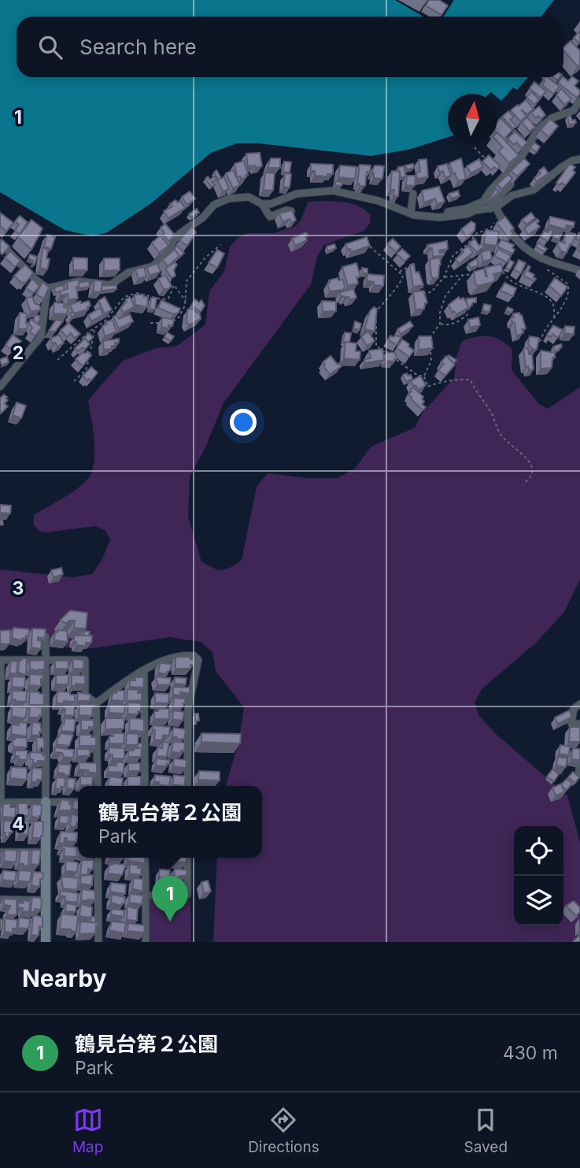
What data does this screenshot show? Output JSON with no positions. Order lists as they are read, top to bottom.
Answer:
{
  "north": "top",
  "page": {
    "search": "Search here",
    "popup": ["鶴見台第２公園", "Park"],
    "pins": "1",
    "heading": "Nearby",
    "list": [
      {
        "mark": "1",
        "name": "鶴見台第２公園",
        "note": "Park",
        "value": "430 m"
      }
    ],
    "nav": ["Map", "Directions", "Saved"]
  },
  "grid": {
    "rows": [
      "1",
      "2",
      "3",
      "4"
    ]
  }
}
